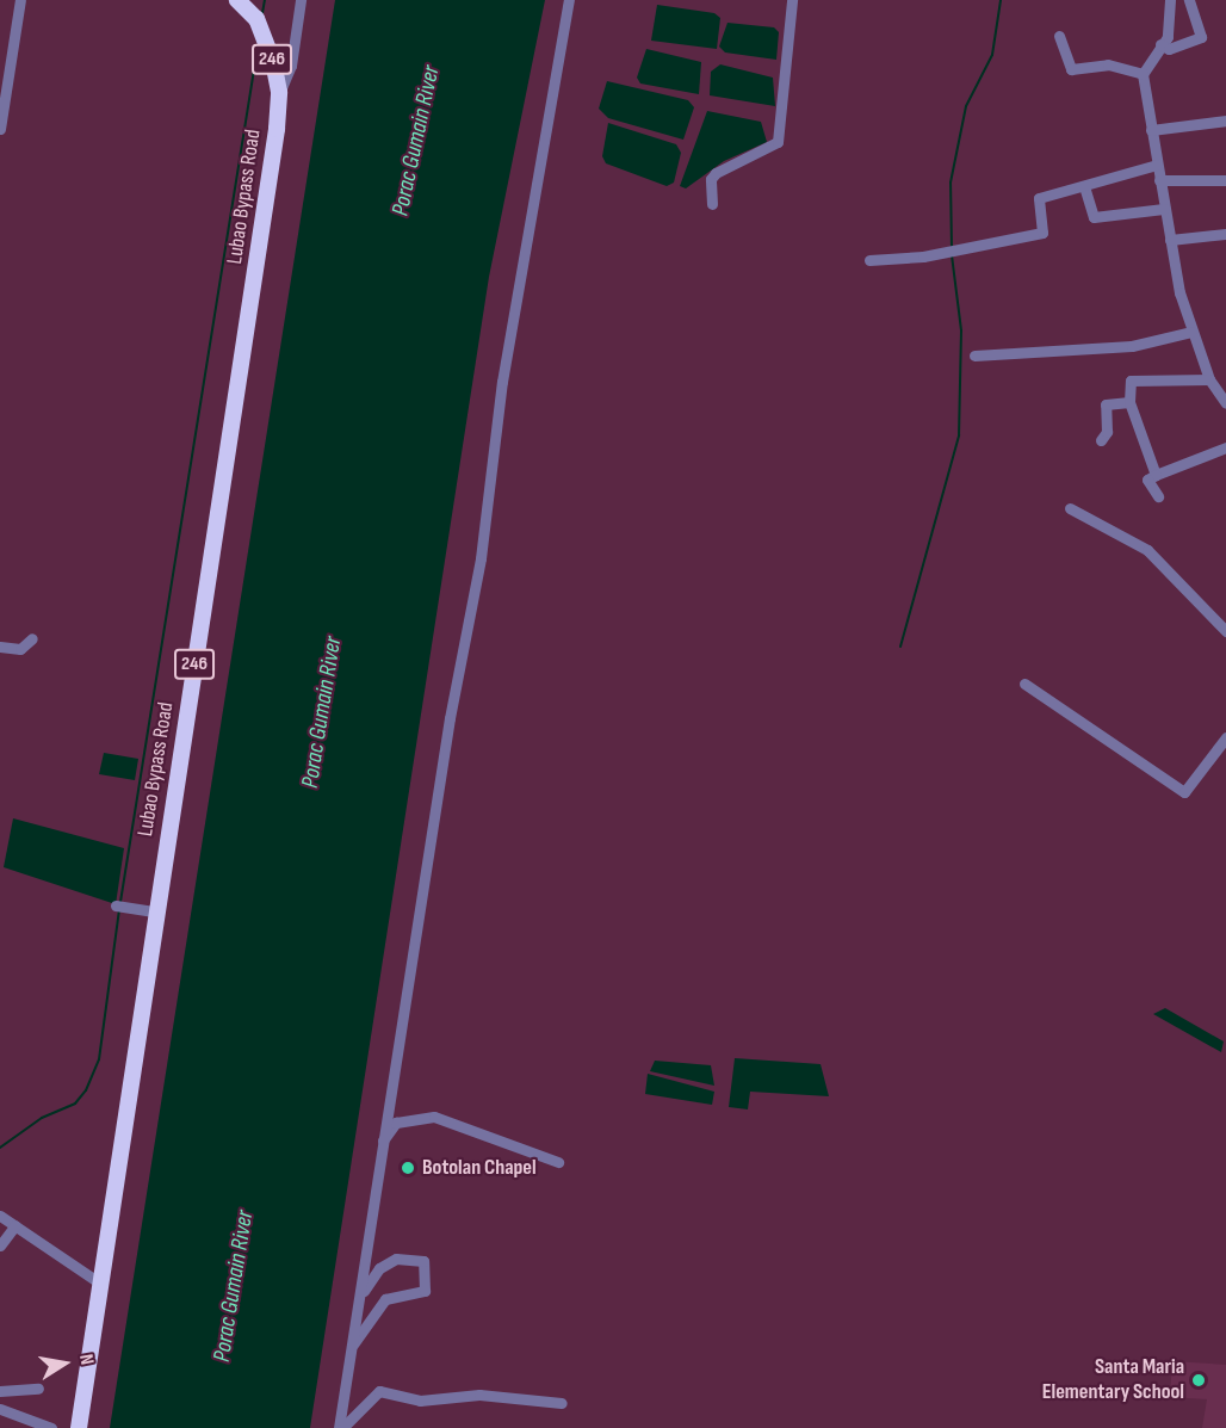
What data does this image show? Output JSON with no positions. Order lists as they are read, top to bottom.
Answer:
{
  "streets": {
    "highway": ["246", "Lubao Bypass Road"]
  },
  "water": ["Porac Gumain River"],
  "places": ["Botolan Chapel", "Santa Maria Elementary School"],
  "north": "right"
}
